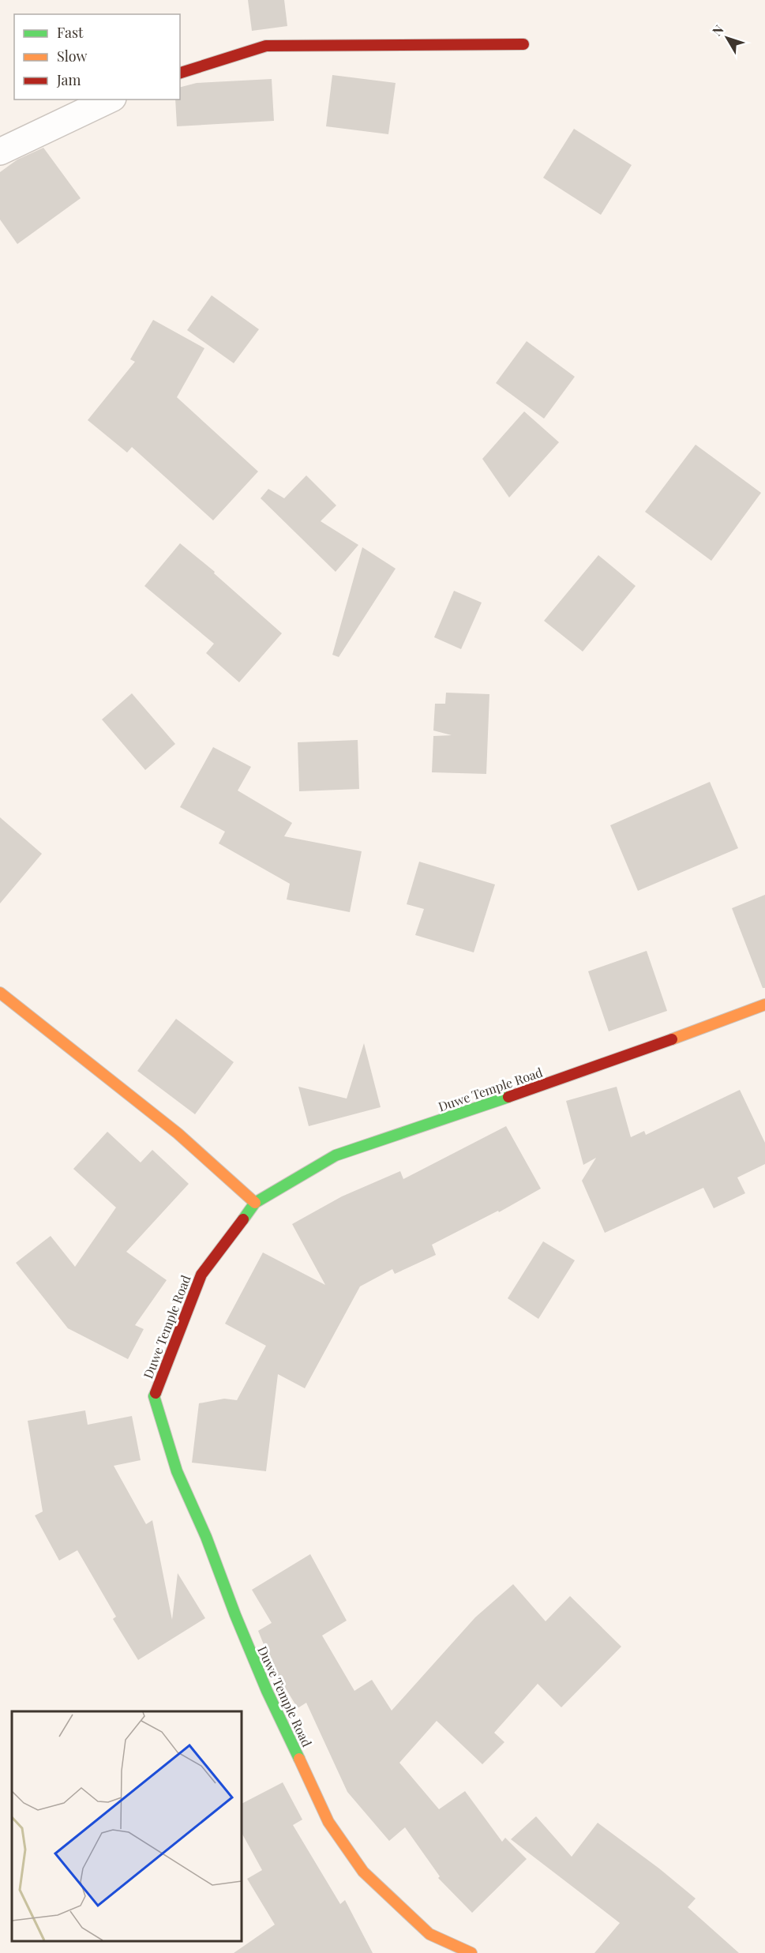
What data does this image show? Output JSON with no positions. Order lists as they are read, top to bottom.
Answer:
{
  "streets": {
    "street": ["Duwe Temple Road"]
  },
  "legend": ["Fast", "Slow", "Jam"],
  "north": "top left"
}
